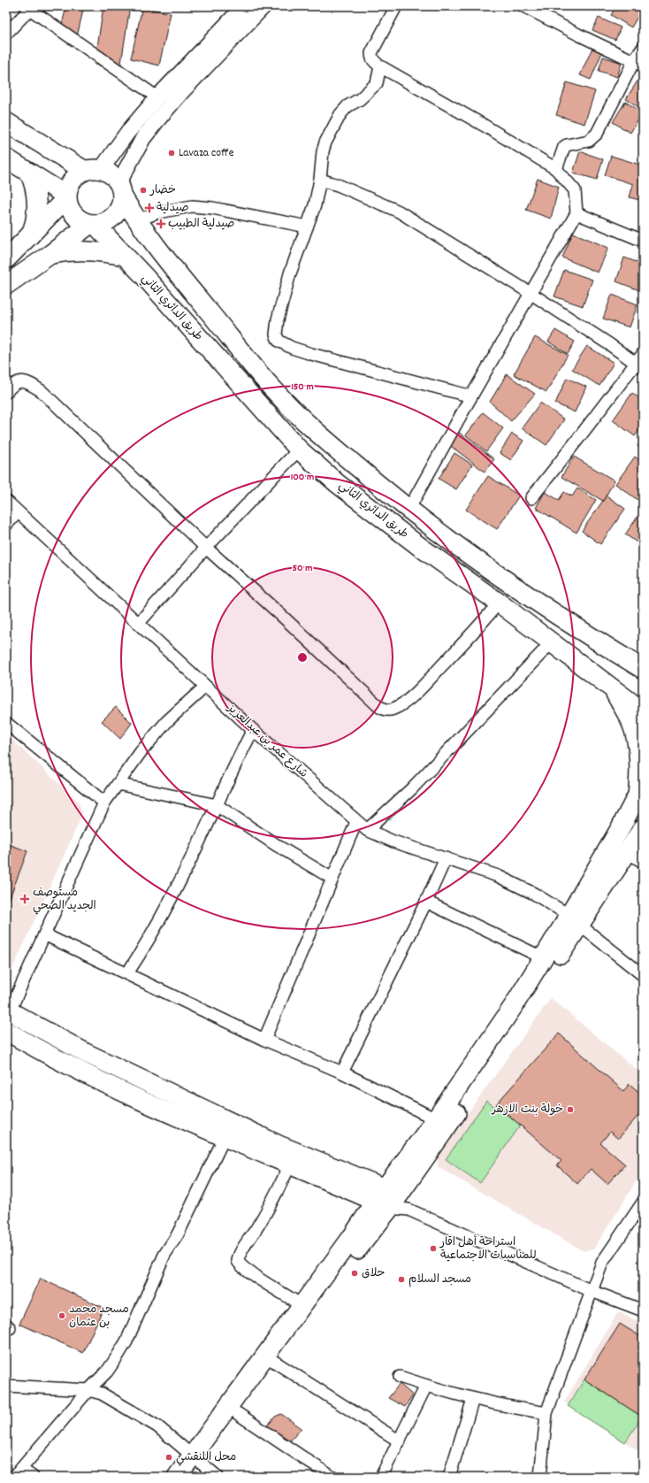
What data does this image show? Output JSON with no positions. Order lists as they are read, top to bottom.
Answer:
{
  "streets": {
    "main road": ["طريق الدائري الثاني"],
    "street": ["شارع عمر بن عبدالعزيز"]
  },
  "places": {
    "other": [
      "Lavaza coffe",
      "خضار",
      "خولة بنت الازهر",
      "استراحة أهل اقار للمناسبات الاجتماعية",
      "حلاق",
      "مسجد السلام",
      "مسجد محمد بن عثمان",
      "محل اللنقشي"
    ],
    "health": ["صيدلية", "صيدلية الطبيب", "مستوصف الجديد الصحي"]
  },
  "rings": ["150 m", "100 m", "50 m"]
}
